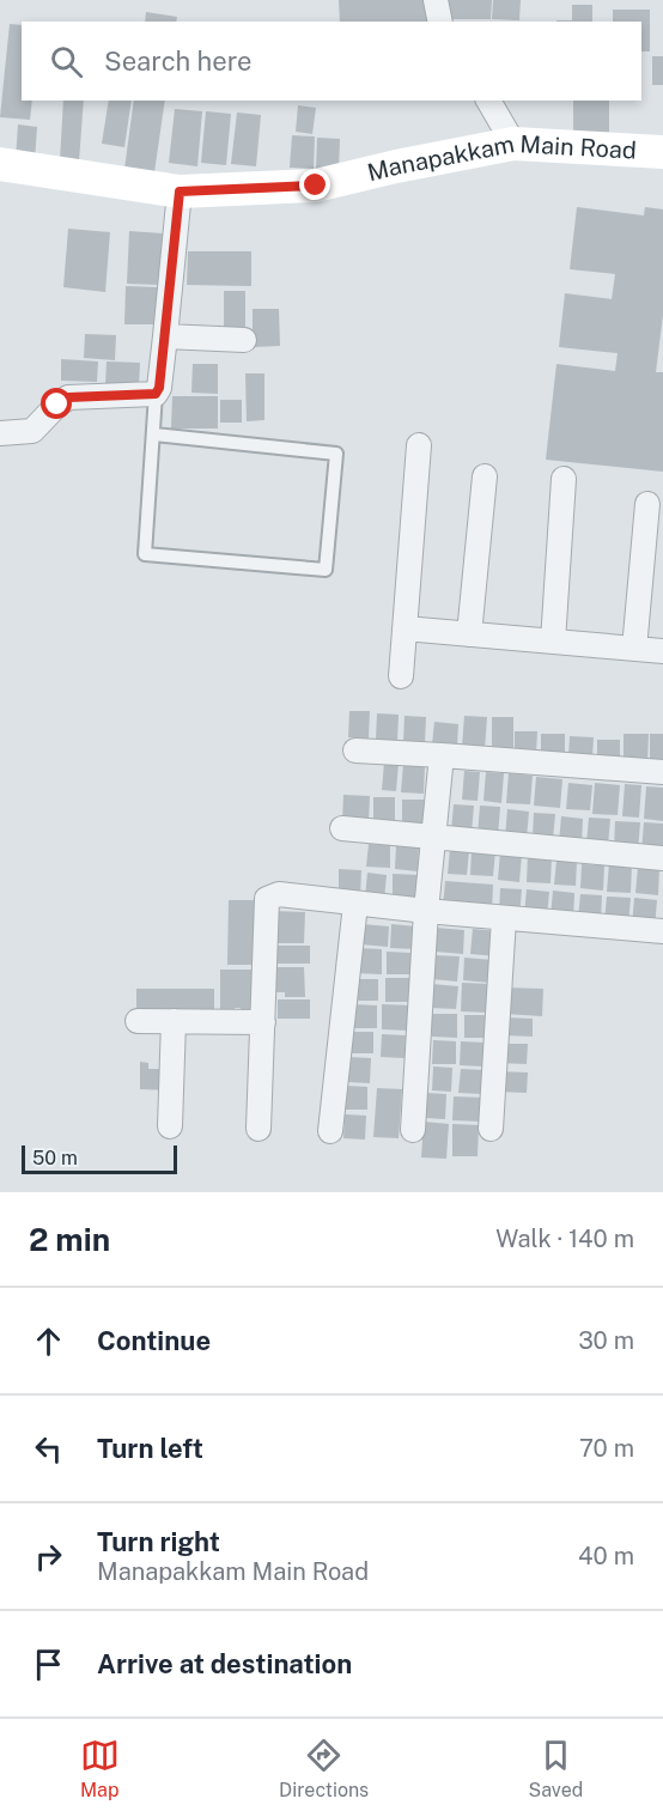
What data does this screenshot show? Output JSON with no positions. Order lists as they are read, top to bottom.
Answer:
{
  "streets": {
    "main road": ["Manapakkam Main Road"]
  },
  "scale_bar": "50 m",
  "page": {
    "search": "Search here",
    "scale": "50 m",
    "heading": ["2 min", "Walk · 140 m"],
    "list": [
      ["Continue", "30 m"],
      ["Turn left", "70 m"],
      ["Turn right", "Manapakkam Main Road", "40 m"],
      "Arrive at destination"
    ],
    "nav": ["Map", "Directions", "Saved"]
  }
}
